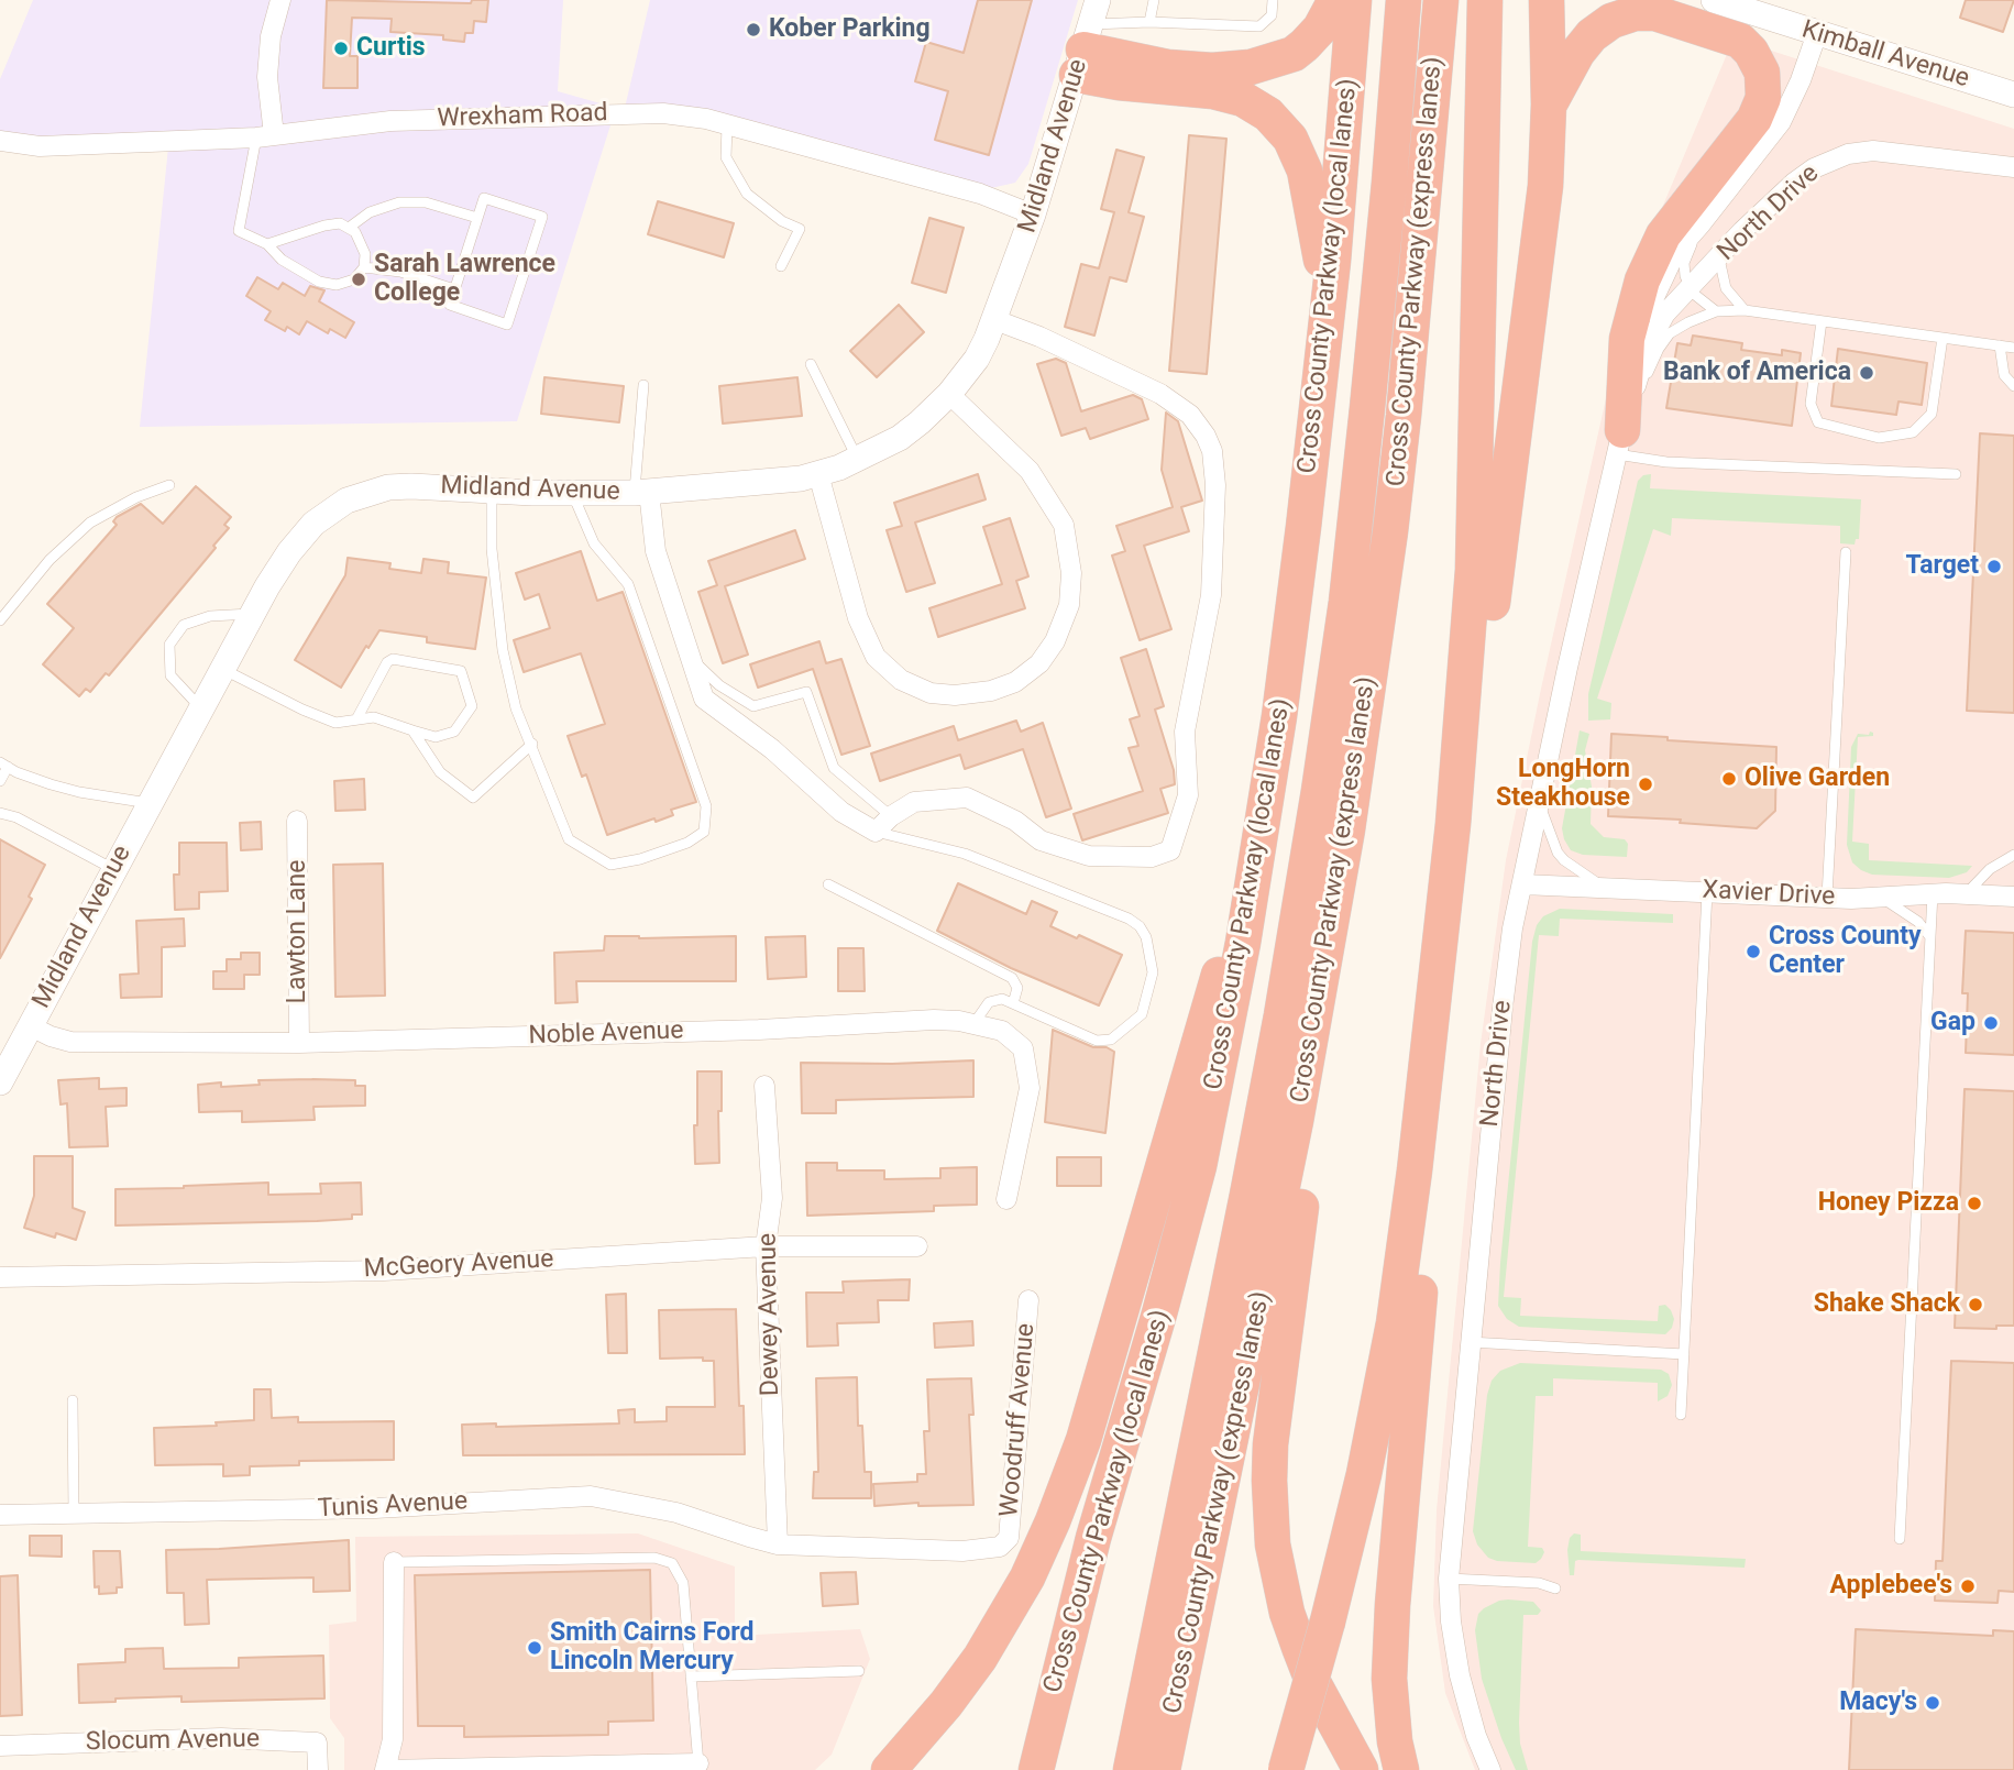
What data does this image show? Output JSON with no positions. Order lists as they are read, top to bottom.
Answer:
{
  "streets": {
    "highway": ["Cross County Parkway (express lanes)", "Cross County Parkway (local lanes)"],
    "street": [
      "Kimball Avenue",
      "Wrexham Road",
      "Midland Avenue",
      "North Drive",
      "Xavier Drive",
      "Lawton Lane",
      "Noble Avenue",
      "McGeory Avenue",
      "Dewey Avenue",
      "Woodruff Avenue",
      "Tunis Avenue",
      "Slocum Avenue"
    ]
  },
  "crossings": [
    ["Kimball Avenue", "North Drive"],
    ["Wrexham Road", "Midland Avenue"],
    ["Midland Avenue", "Noble Avenue"],
    ["North Drive", "Xavier Drive"],
    ["Lawton Lane", "Noble Avenue"],
    ["McGeory Avenue", "Dewey Avenue"],
    ["Dewey Avenue", "Woodruff Avenue"],
    ["Dewey Avenue", "Tunis Avenue"],
    ["Woodruff Avenue", "Tunis Avenue"]
  ],
  "places": [
    "Kober Parking",
    "Curtis",
    "Sarah Lawrence College",
    "Bank of America",
    "Target",
    "Olive Garden",
    "LongHorn Steakhouse",
    "Cross County Center",
    "Gap",
    "Honey Pizza",
    "Shake Shack",
    "Applebee's",
    "Smith Cairns Ford Lincoln Mercury",
    "Macy's"
  ]
}
